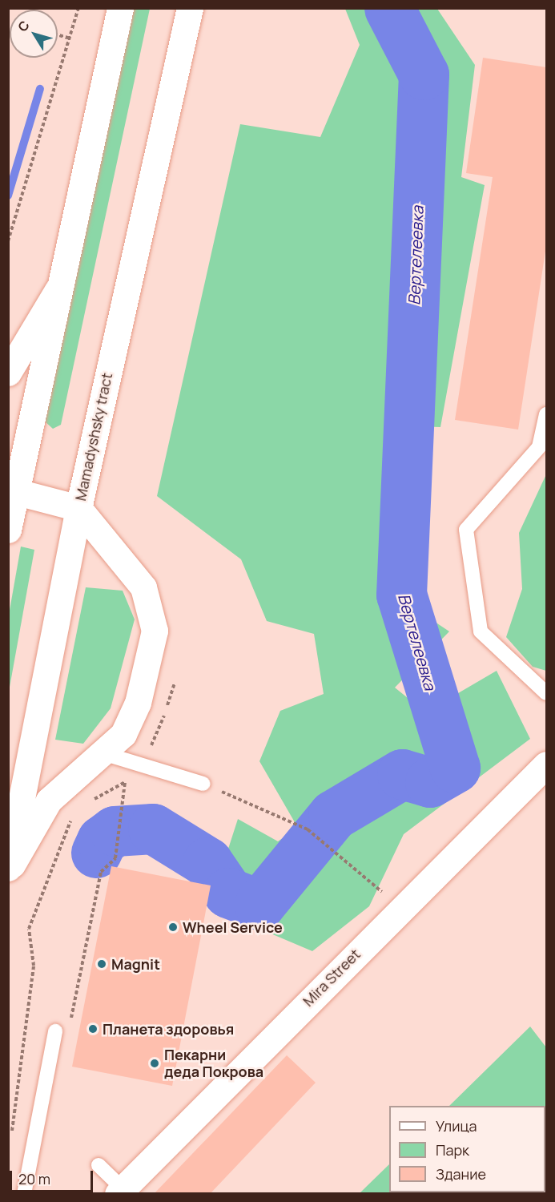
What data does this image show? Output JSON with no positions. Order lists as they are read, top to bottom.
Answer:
{
  "streets": {
    "main road": ["Mamadyshsky tract", "Mira Street"]
  },
  "water": ["Вертелеевка"],
  "places": [
    "Wheel Service",
    "Magnit",
    "Планета здоровья",
    "Пекарни деда Покрова"
  ],
  "legend": ["Улица", "Парк", "Здание"],
  "scale_bar": "20 m",
  "north": "top left"
}
